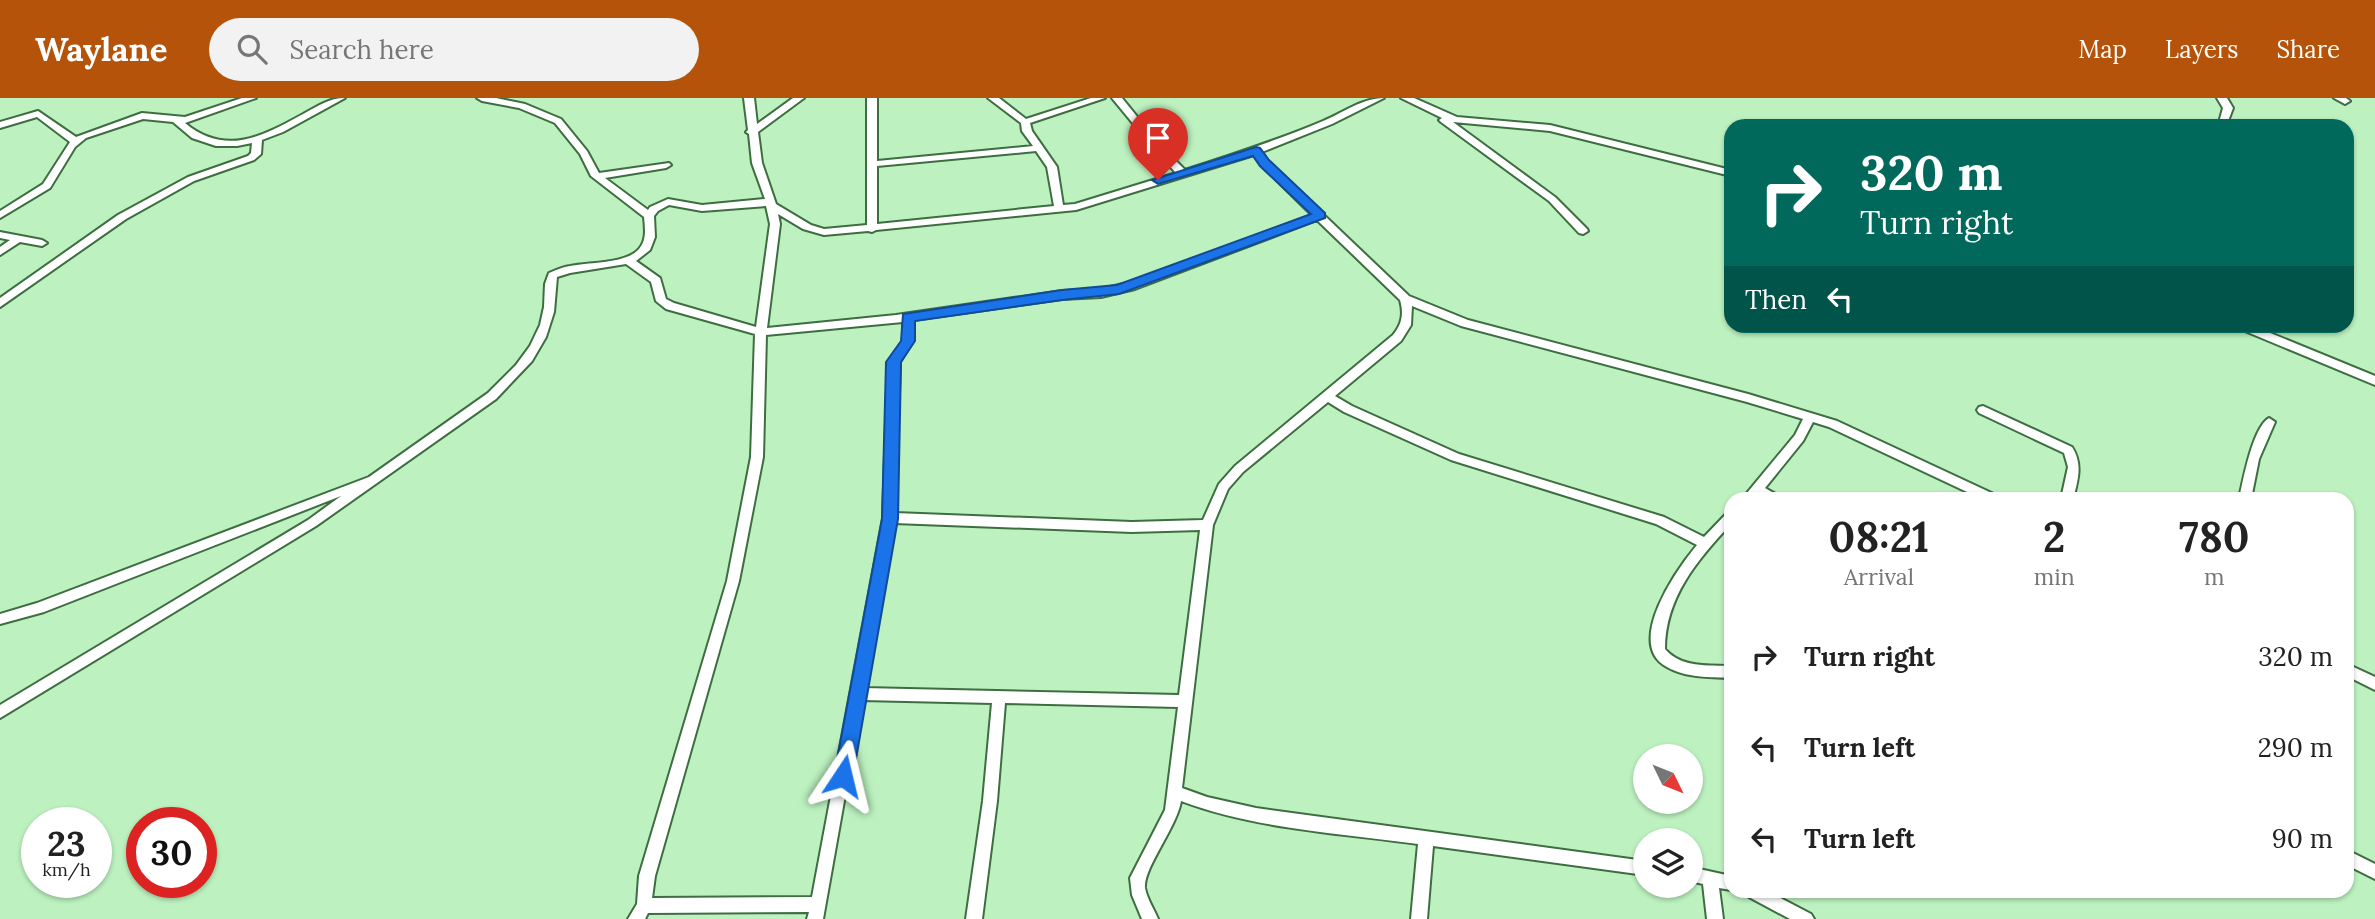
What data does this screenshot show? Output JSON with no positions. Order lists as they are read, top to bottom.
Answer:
{
  "north": "bottom right",
  "page": {
    "header": "Waylane",
    "search": "Search here",
    "nav": ["Map", "Layers", "Share"],
    "turn": ["320 m", "Turn right"],
    "then": "Then",
    "eta": [
      "08:21",
      "Arrival",
      "2",
      "min",
      "780",
      "m"
    ],
    "list": [
      {
        "name": "Turn right",
        "value": "320 m"
      },
      {
        "name": "Turn left",
        "value": "290 m"
      },
      {
        "name": "Turn left",
        "value": "90 m"
      }
    ],
    "speed": "23 km/h",
    "limit": "30"
  }
}
